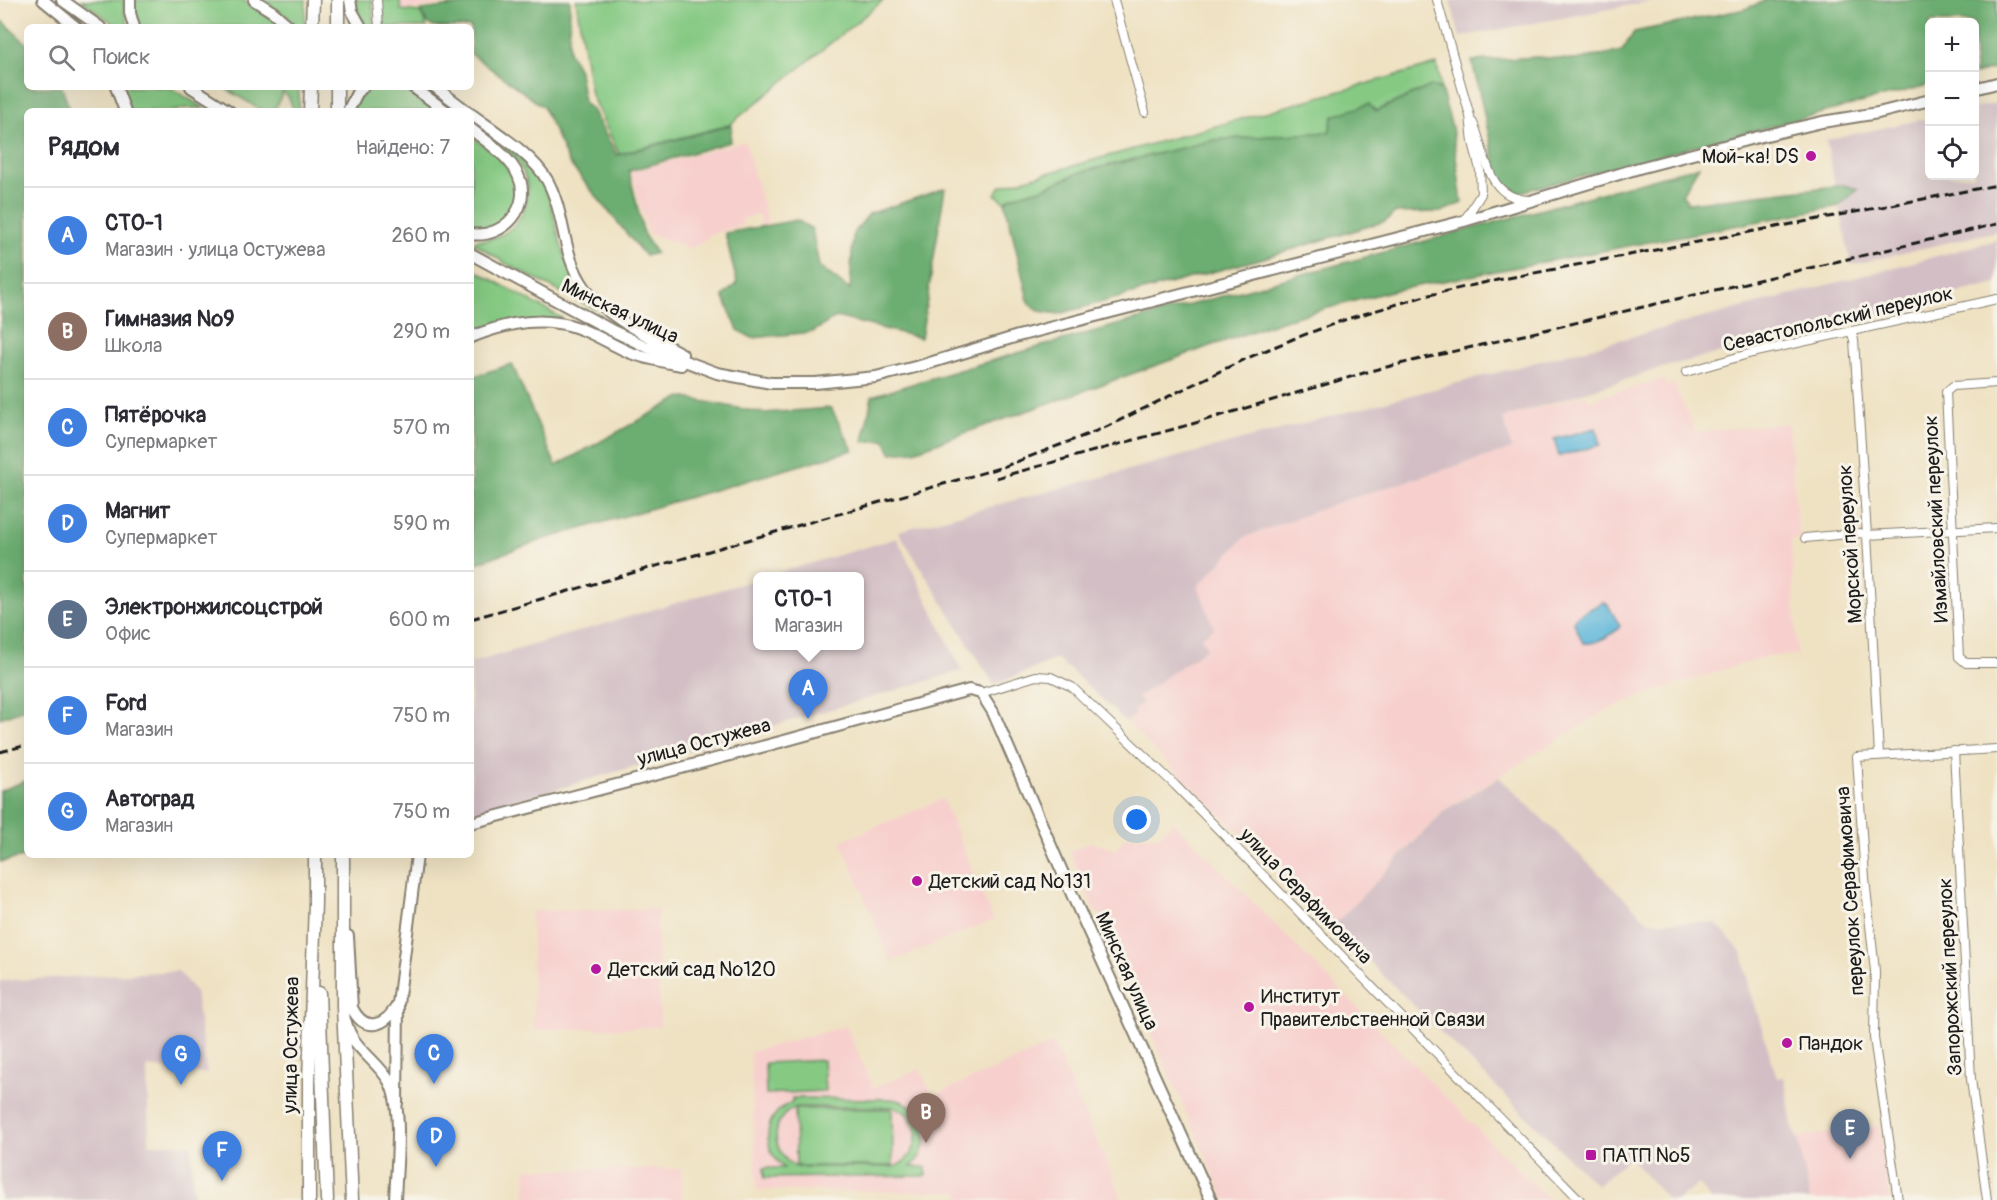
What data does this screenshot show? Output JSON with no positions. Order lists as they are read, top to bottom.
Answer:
{
  "streets": {
    "main road": ["улица Остужева"],
    "street": [
      "Минская улица",
      "Севастопольский переулок",
      "Измайловский переулок",
      "Морской переулок",
      "переулок Серафимовича",
      "улица Серафимовича",
      "Запорожский переулок"
    ]
  },
  "crossings": [
    ["Минская улица", "улица Остужева"],
    ["Минская улица", "улица Серафимовича"],
    ["Севастопольский переулок", "Морской переулок"],
    ["Морской переулок", "переулок Серафимовича"],
    ["улица Остужева", "улица Серафимовича"]
  ],
  "places": {
    "other": [
      "Мой-ка! DS",
      "Детский сад №131",
      "Детский сад №120",
      "Институт Правительственной Связи",
      "Пандок"
    ],
    "transit": ["ПАТП №5"]
  },
  "page": {
    "map_buttons": ["+", "−"],
    "search": "Поиск",
    "heading": ["Рядом", "Найдено: 7"],
    "list": [
      {
        "mark": "A",
        "name": "СТО-1",
        "note": "Магазин · улица Остужева",
        "value": "260 m"
      },
      {
        "mark": "B",
        "name": "Гимназия №9",
        "note": "Школа",
        "value": "290 m"
      },
      {
        "mark": "C",
        "name": "Пятёрочка",
        "note": "Супермаркет",
        "value": "570 m"
      },
      {
        "mark": "D",
        "name": "Магнит",
        "note": "Супермаркет",
        "value": "590 m"
      },
      {
        "mark": "E",
        "name": "Электронжилсоцстрой",
        "note": "Офис",
        "value": "600 m"
      },
      {
        "mark": "F",
        "name": "Ford",
        "note": "Магазин",
        "value": "750 m"
      },
      {
        "mark": "G",
        "name": "Автоград",
        "note": "Магазин",
        "value": "750 m"
      }
    ],
    "popup": ["СТО-1", "Магазин"],
    "pins": [
      "A",
      "C",
      "G",
      "B",
      "E",
      "D",
      "F"
    ]
  }
}
